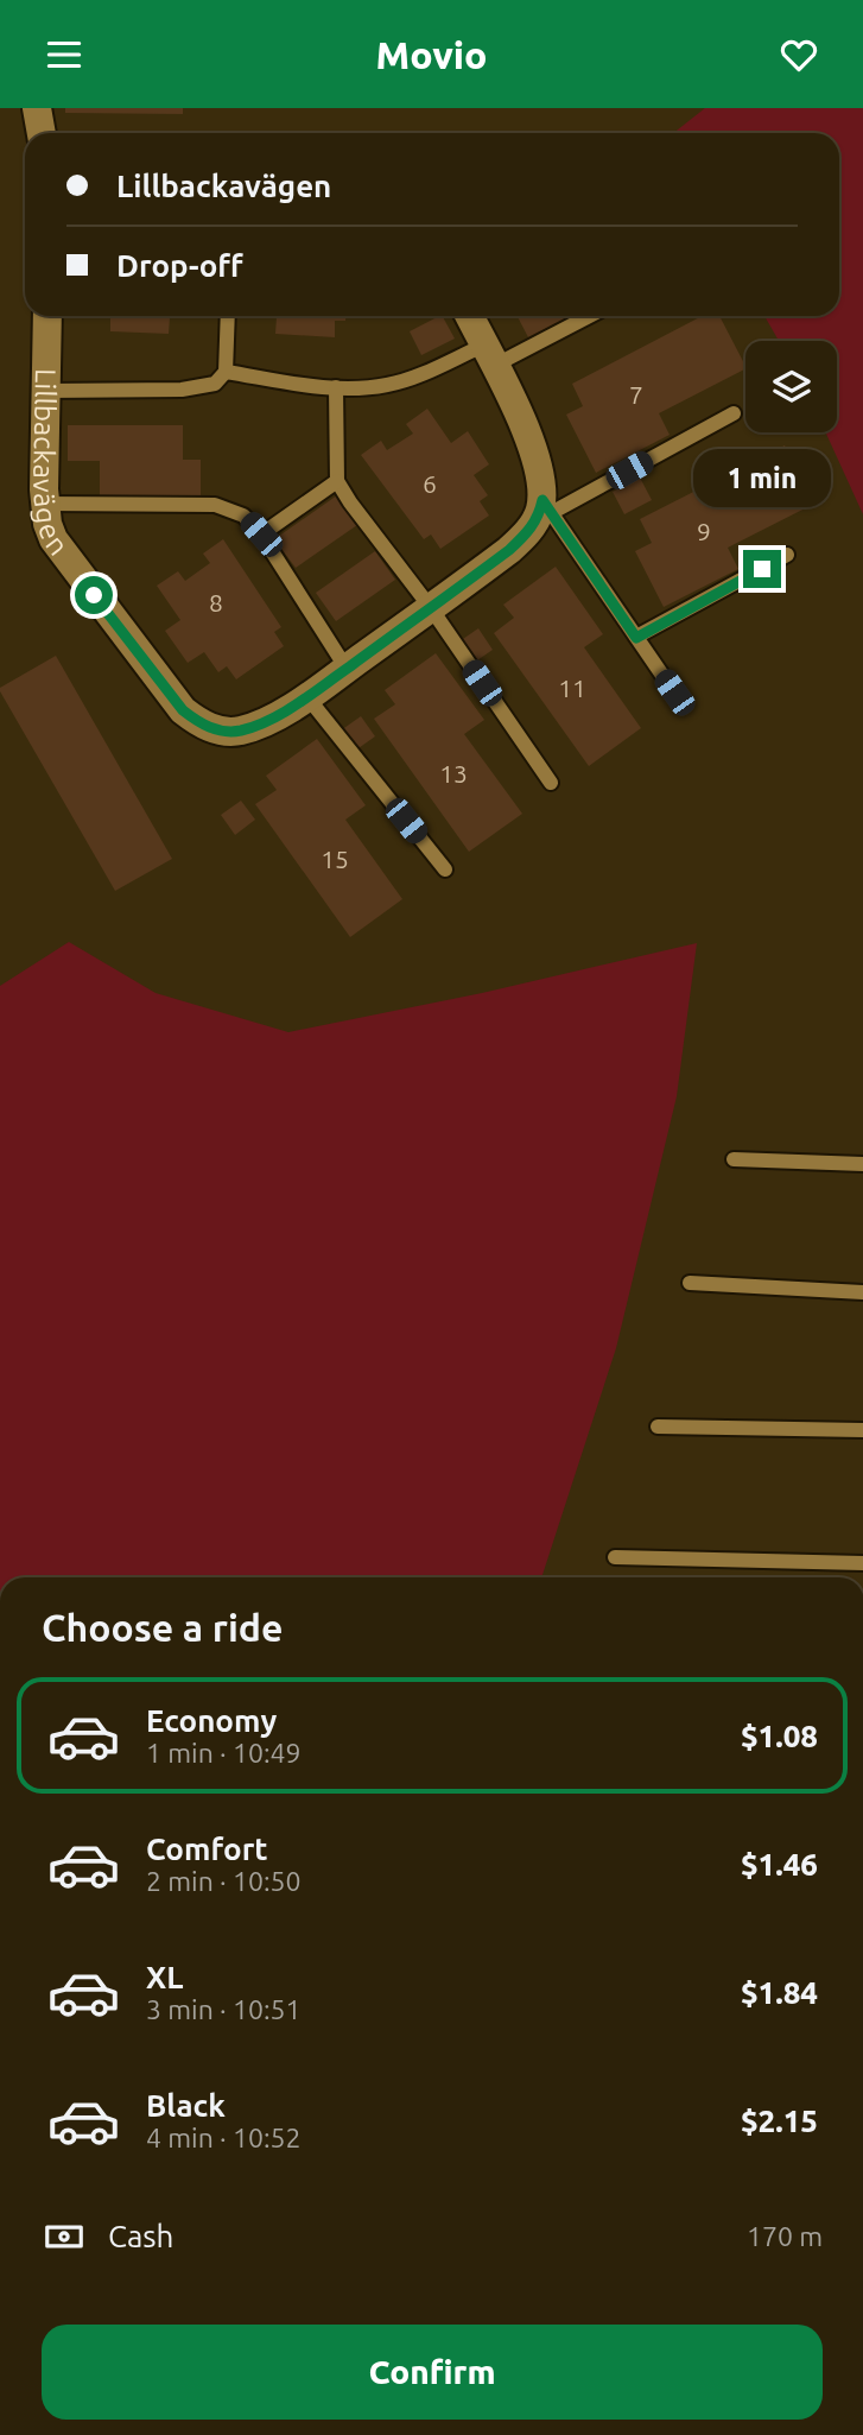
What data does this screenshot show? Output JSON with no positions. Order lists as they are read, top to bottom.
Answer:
{
  "streets": {
    "street": ["Lillbackavägen"]
  },
  "house_numbers": [
    "7",
    "6",
    "9",
    "8",
    "11",
    "13",
    "15"
  ],
  "page": {
    "header": "Movio",
    "banner": ["Lillbackavägen", "Drop-off"],
    "bubble": "1 min",
    "heading": "Choose a ride",
    "list": [
      {
        "name": "Economy",
        "note": "1 min · 10:49",
        "value": "$1.08"
      },
      {
        "name": "Comfort",
        "note": "2 min · 10:50",
        "value": "$1.46"
      },
      {
        "name": "XL",
        "note": "3 min · 10:51",
        "value": "$1.84"
      },
      {
        "name": "Black",
        "note": "4 min · 10:52",
        "value": "$2.15"
      }
    ],
    "pay": ["Cash", "170 m"],
    "buttons": "Confirm"
  }
}
